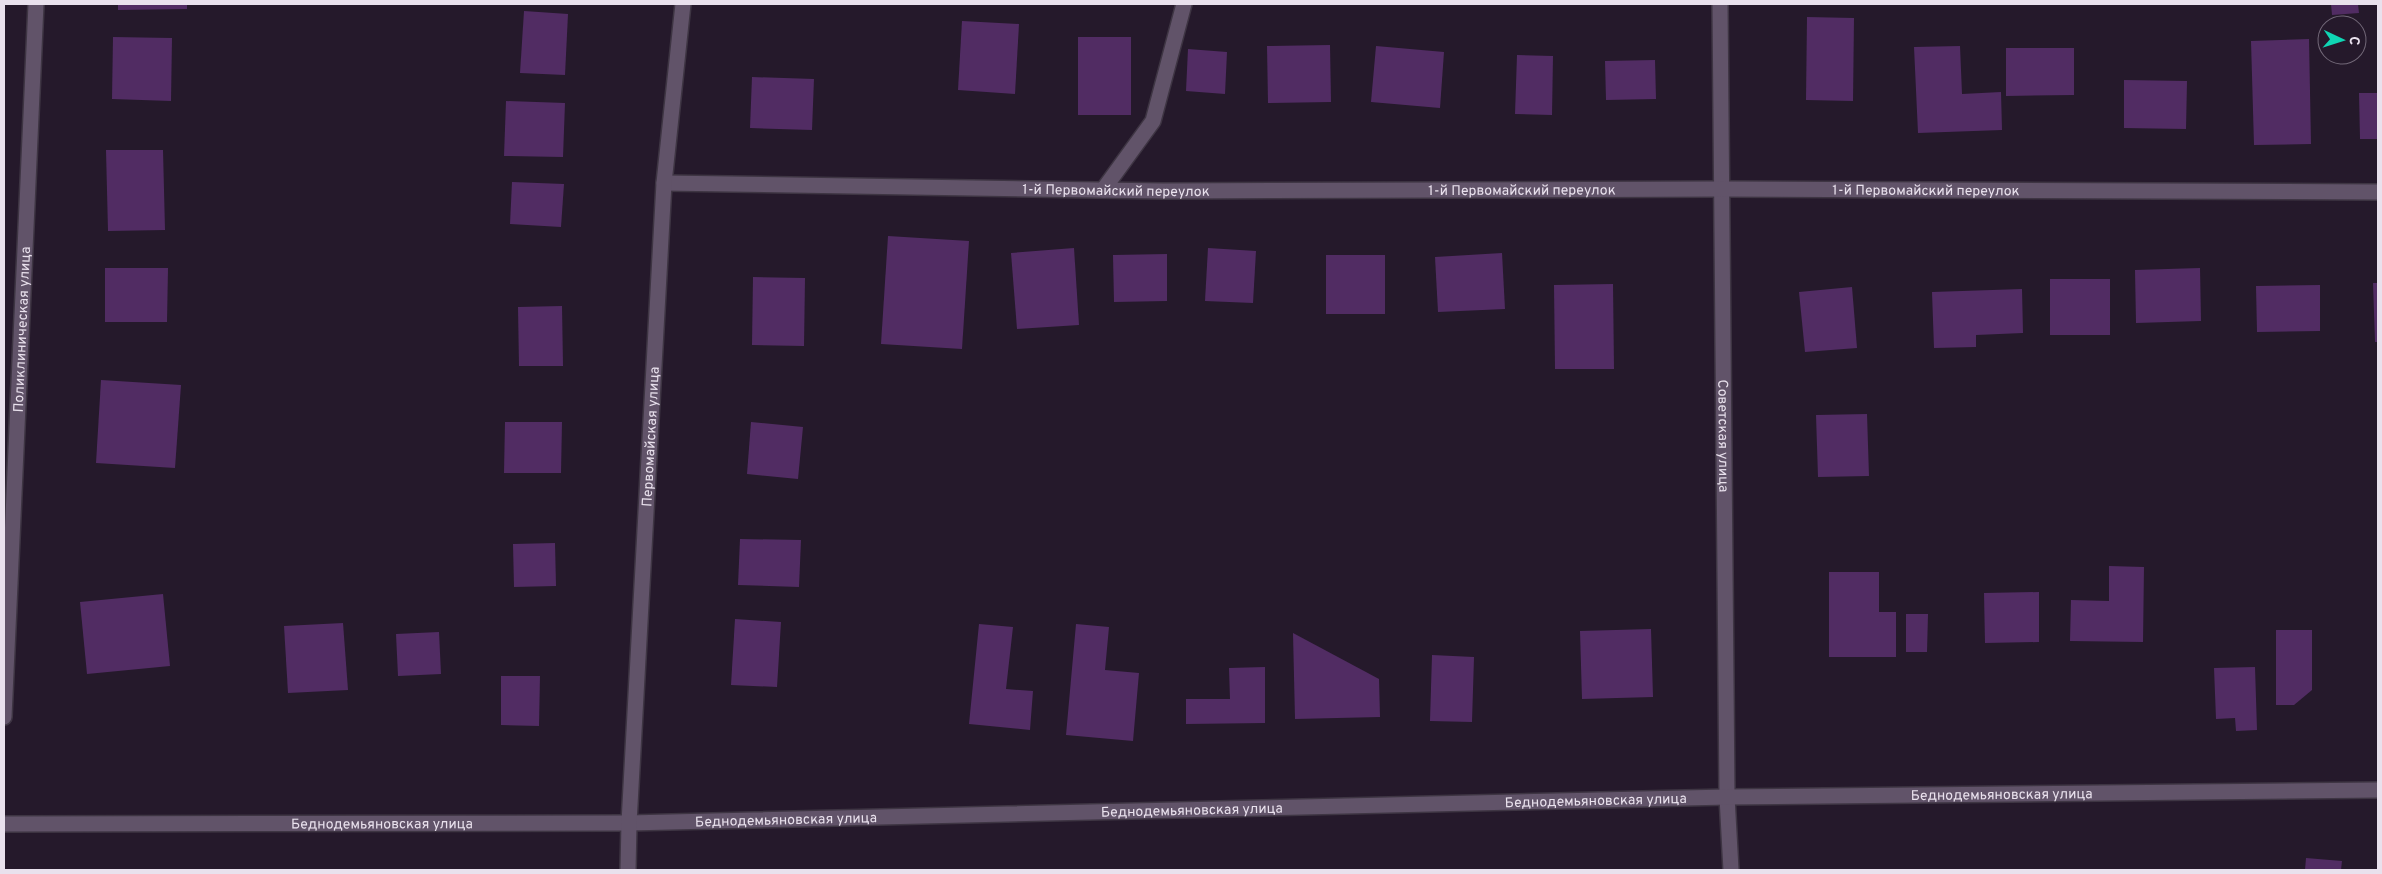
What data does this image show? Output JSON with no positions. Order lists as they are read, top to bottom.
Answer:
{
  "streets": {
    "street": [
      "1-й Первомайский переулок",
      "Поликлиническая улица",
      "Первомайская улица",
      "Советская улица",
      "Беднодемьяновская улица"
    ]
  },
  "crossings": [
    ["1-й Первомайский переулок", "Первомайская улица"],
    ["1-й Первомайский переулок", "Советская улица"],
    ["Первомайская улица", "Беднодемьяновская улица"],
    ["Советская улица", "Беднодемьяновская улица"]
  ],
  "north": "right"
}
